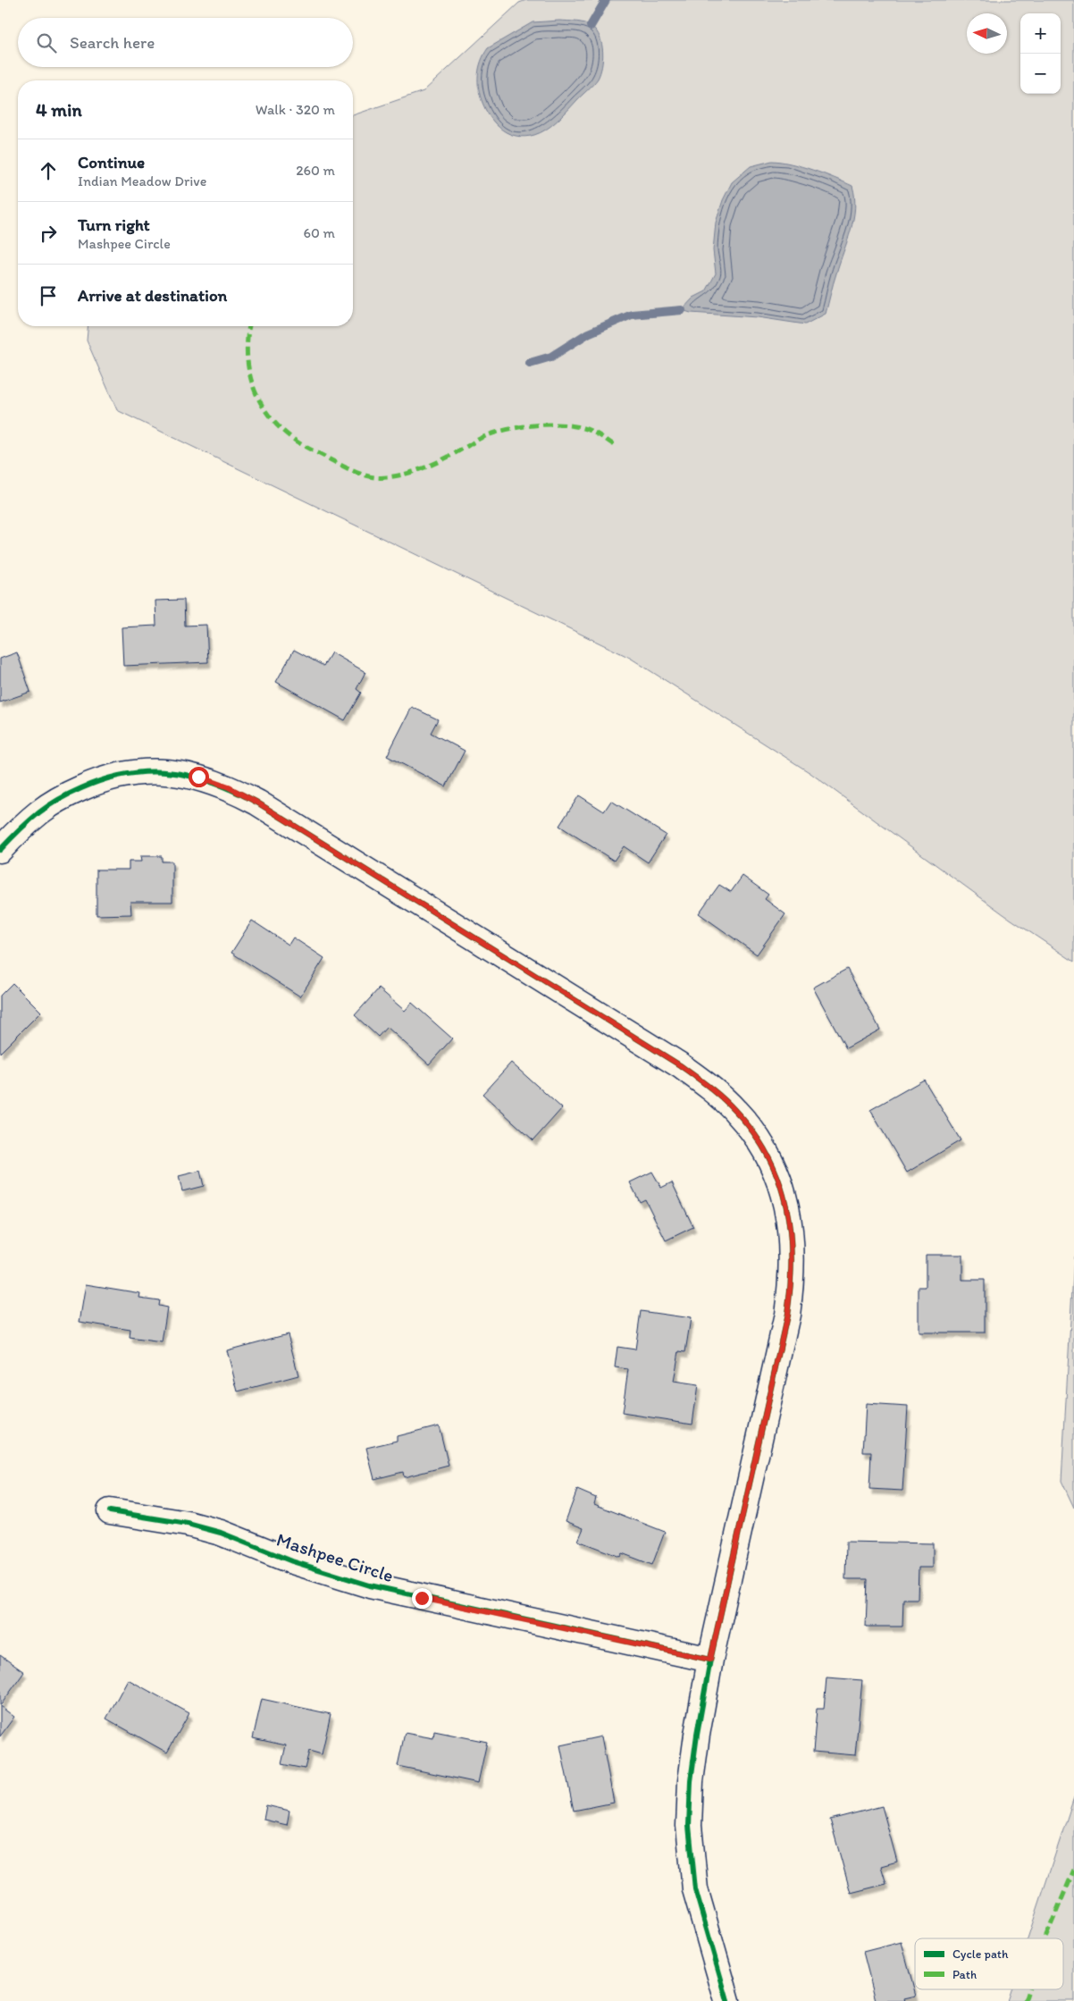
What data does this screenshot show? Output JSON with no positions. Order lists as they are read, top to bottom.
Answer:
{
  "streets": {
    "street": ["Mashpee Circle"]
  },
  "legend": ["Cycle path", "Path"],
  "north": "left",
  "page": {
    "map_buttons": ["+", "−"],
    "search": "Search here",
    "heading": ["4 min", "Walk · 320 m"],
    "list": [
      ["Continue", "Indian Meadow Drive", "260 m"],
      ["Turn right", "Mashpee Circle", "60 m"],
      "Arrive at destination"
    ]
  }
}
